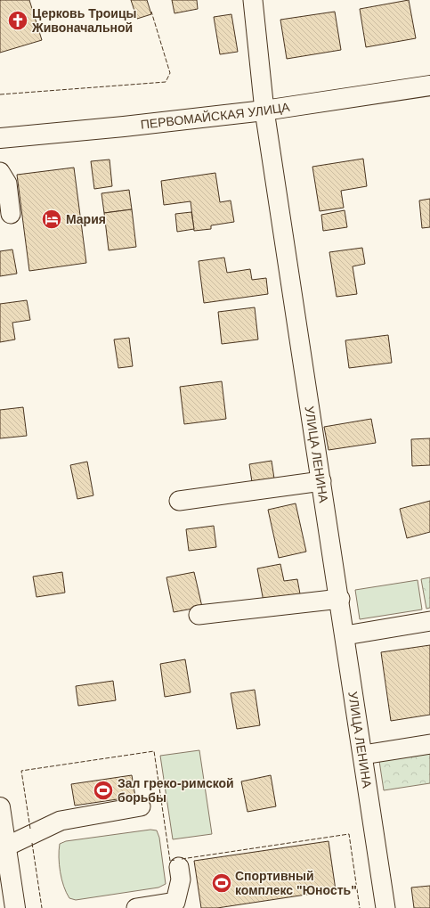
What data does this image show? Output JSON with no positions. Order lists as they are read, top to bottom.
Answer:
{
  "streets": {
    "main road": ["ПЕРВОМАЙСКАЯ УЛИЦА"],
    "street": ["УЛИЦА ЛЕНИНА"]
  },
  "crossings": [
    ["ПЕРВОМАЙСКАЯ УЛИЦА", "УЛИЦА ЛЕНИНА"]
  ],
  "places": {
    "church": ["Церковь Троицы Живоначальной"],
    "hotel": ["Мария"],
    "sports": ["Зал греко-римской борьбы", "Спортивный комплекс \"Юность\""]
  }
}
